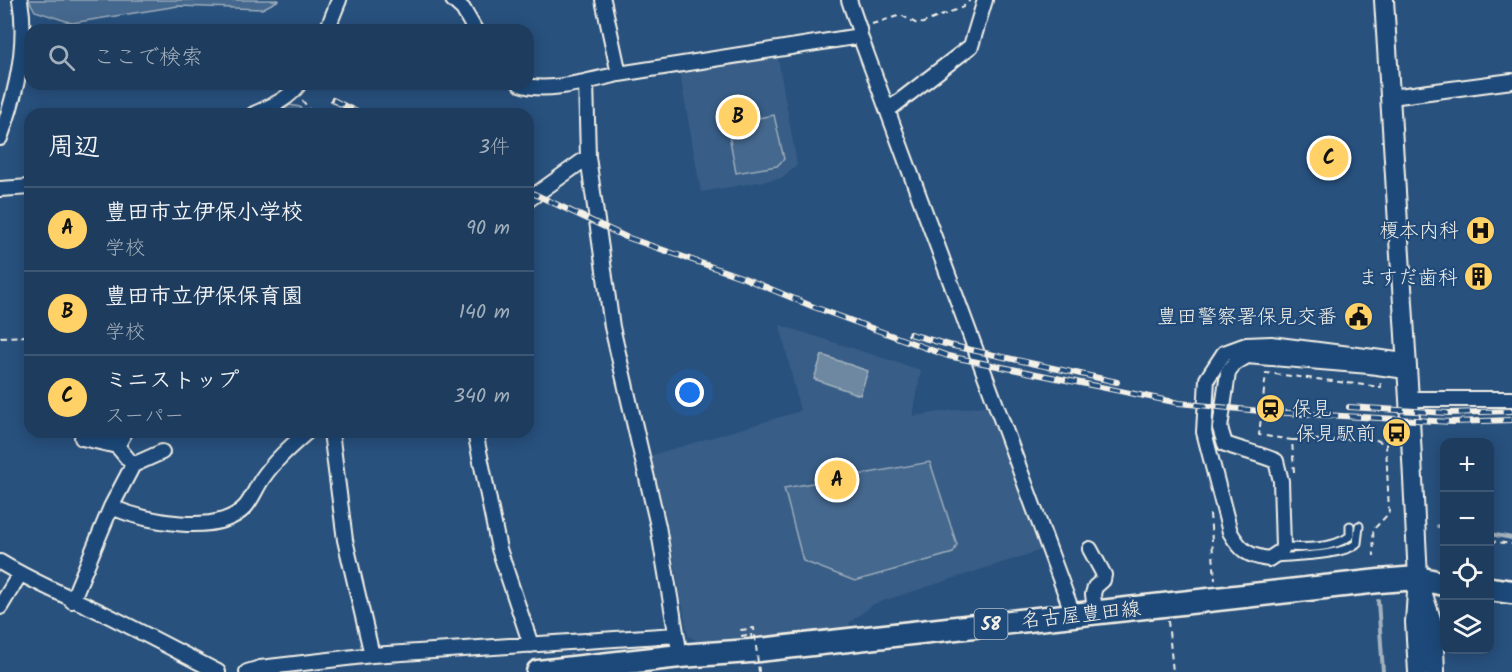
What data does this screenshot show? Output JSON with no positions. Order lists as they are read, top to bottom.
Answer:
{
  "streets": {
    "main road": ["名古屋豊田線", "58"]
  },
  "places": {
    "hospital": ["榎本内科"],
    "building": ["ますだ歯科"],
    "public building": ["豊田警察署保見交番"],
    "station": ["保見"],
    "bus stop": ["保見駅前"]
  },
  "page": {
    "search": "ここで検索",
    "pins": ["B", "C", "A"],
    "heading": ["周辺", "3件"],
    "list": [
      {
        "mark": "A",
        "name": "豊田市立伊保小学校",
        "note": "学校",
        "value": "90 m"
      },
      {
        "mark": "B",
        "name": "豊田市立伊保保育園",
        "note": "学校",
        "value": "140 m"
      },
      {
        "mark": "C",
        "name": "ミニストップ",
        "note": "スーパー",
        "value": "340 m"
      }
    ],
    "map_buttons": ["+", "−"]
  }
}
